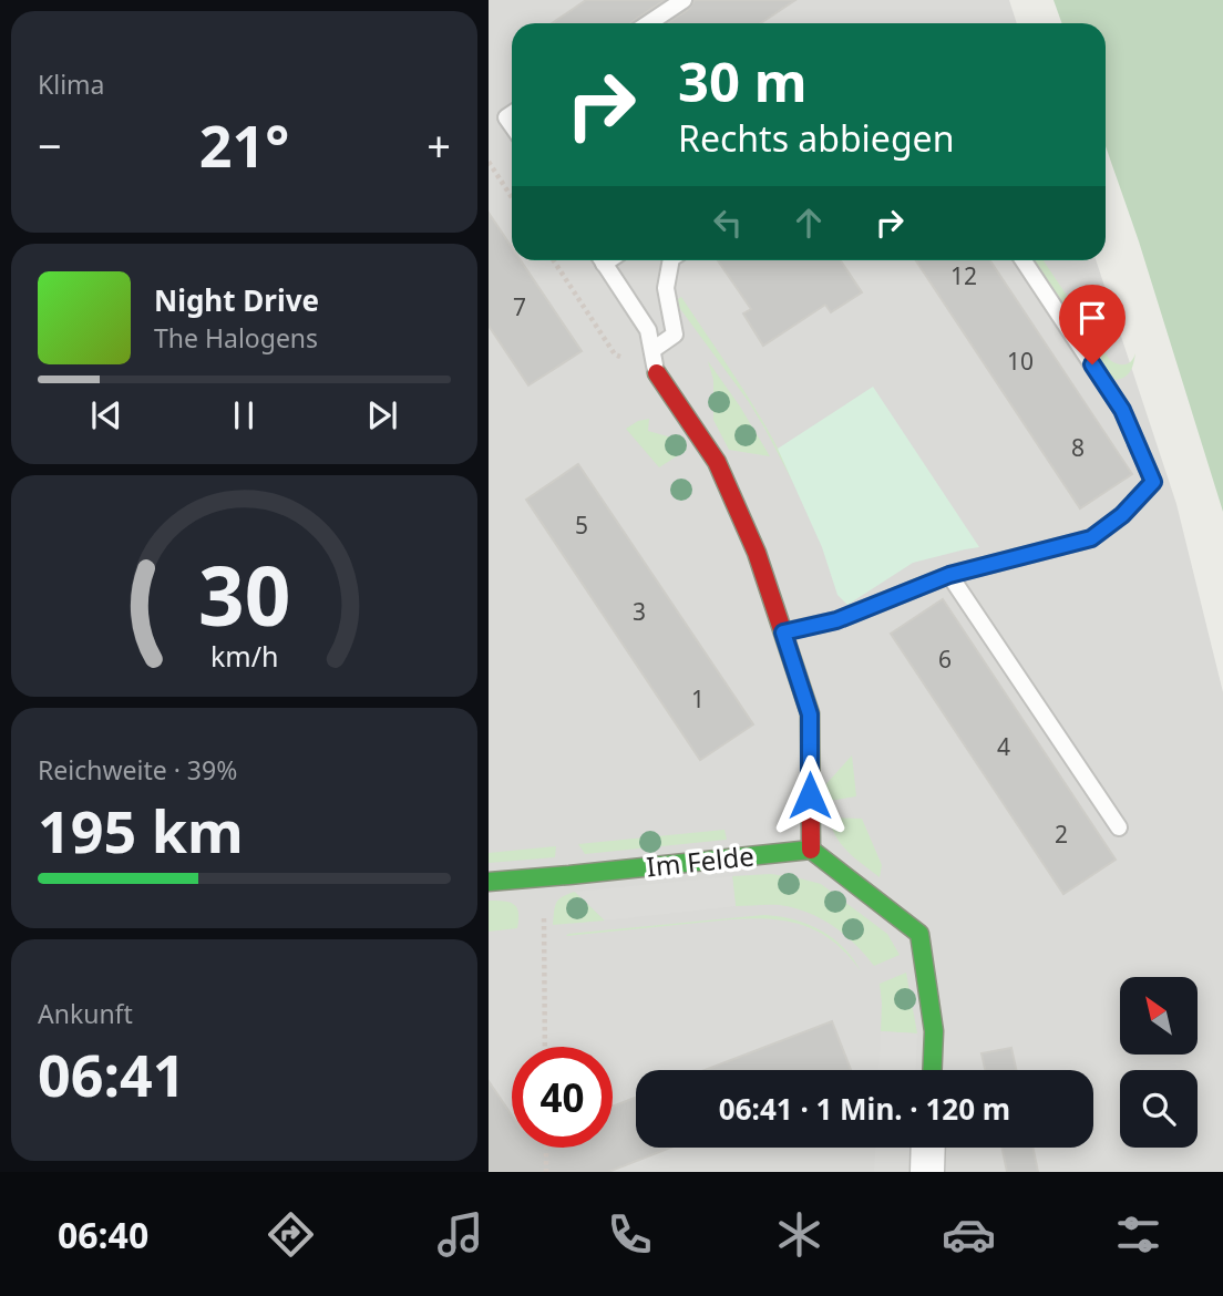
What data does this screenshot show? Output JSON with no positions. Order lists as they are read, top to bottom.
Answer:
{
  "streets": {
    "street": ["Im Felde"]
  },
  "house_numbers": [
    "12",
    "7",
    "10",
    "8",
    "5",
    "3",
    "6",
    "1",
    "4",
    "2"
  ],
  "north": "top left",
  "page": {
    "tile": [
      "Klima",
      ["Reichweite · 39%", "195 km"],
      ["Ankunft", "06:41"]
    ],
    "turn": ["30 m", "Rechts abbiegen"],
    "heat": ["−", "21°", "+"],
    "song": ["Night Drive", "The Halogens"],
    "limit": "40",
    "trip": "06:41 · 1 Min. · 120 m",
    "tabs": "06:40",
    "gauge": ["30", "km/h"]
  }
}
